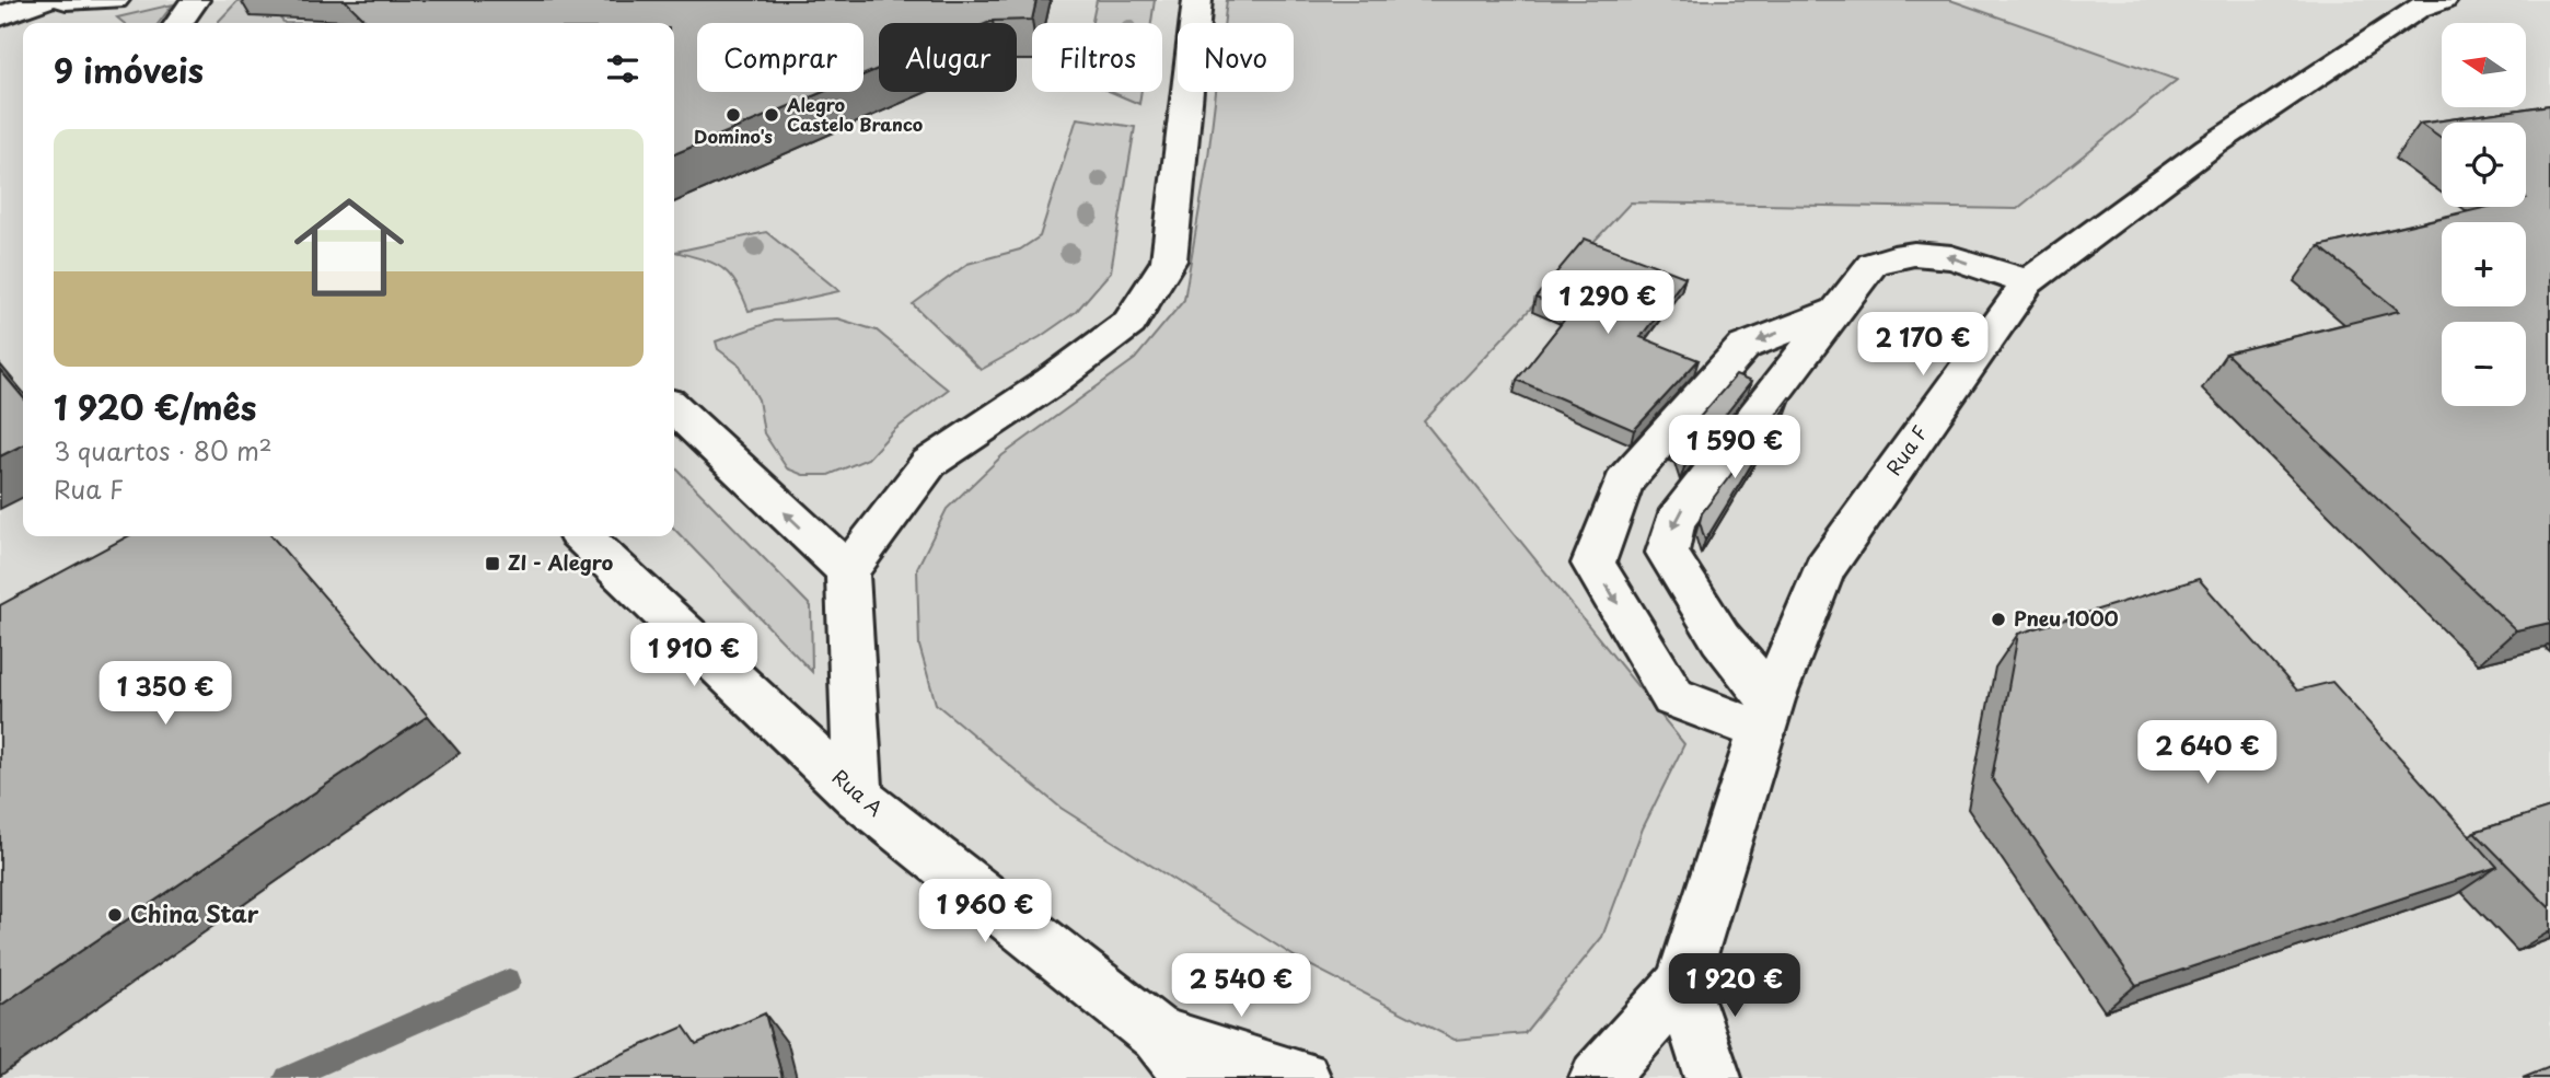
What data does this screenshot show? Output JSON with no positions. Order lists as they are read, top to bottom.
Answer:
{
  "streets": {
    "street": ["Rua F", "Rua A"]
  },
  "places": {
    "other": [
      "Domino's",
      "Alegro Castelo Branco",
      "Pneu 1000",
      "China Star"
    ],
    "transit": ["ZI - Alegro"]
  },
  "north": "left",
  "page": {
    "map_buttons": ["+", "−"],
    "chip": [
      "Comprar",
      "Alugar",
      "Filtros",
      "Novo"
    ],
    "heading": "9 imóveis",
    "list": [
      {
        "name": "1 920 €/mês",
        "note": "3 quartos · 80 m² · Rua F"
      }
    ],
    "price": [
      "1 290 €",
      "2 170 €",
      "1 590 €",
      "1 910 €",
      "1 350 €",
      "2 640 €",
      "1 960 €",
      "2 540 €",
      "1 920 €"
    ]
  }
}
